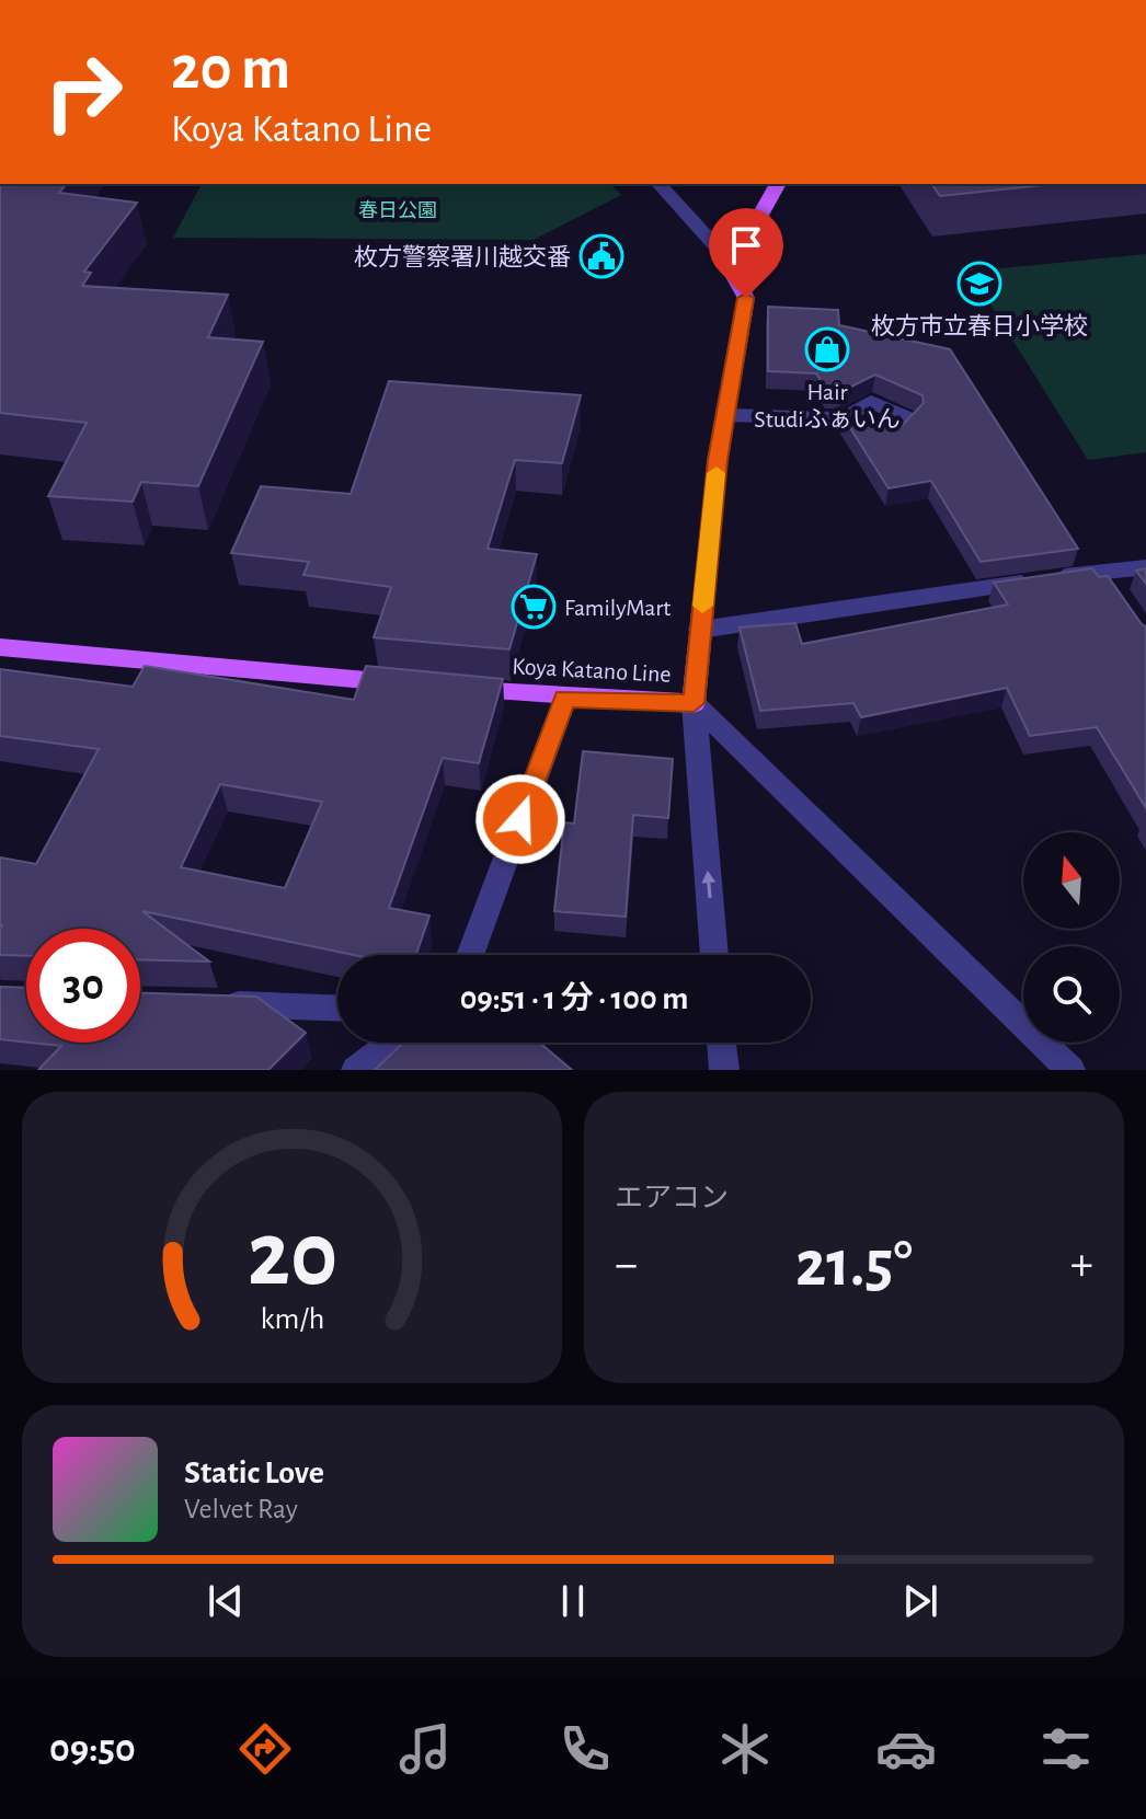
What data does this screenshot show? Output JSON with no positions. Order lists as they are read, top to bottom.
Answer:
{
  "streets": {
    "main road": ["Koya Katano Line"]
  },
  "parks": ["春日公園"],
  "places": {
    "public building": ["枚方警察署川越交番"],
    "school or university": ["枚方市立春日小学校"],
    "shop": ["Hair Studiふぁいん"],
    "supermarket": ["FamilyMart"]
  },
  "north": "top",
  "page": {
    "turn": ["20 m", "Koya Katano Line"],
    "limit": "30",
    "trip": "09:51 · 1 分 · 100 m",
    "tile": "エアコン",
    "heat": ["−", "21.5°", "+"],
    "song": ["Static Love", "Velvet Ray"],
    "tabs": "09:50",
    "gauge": ["20", "km/h"]
  }
}
